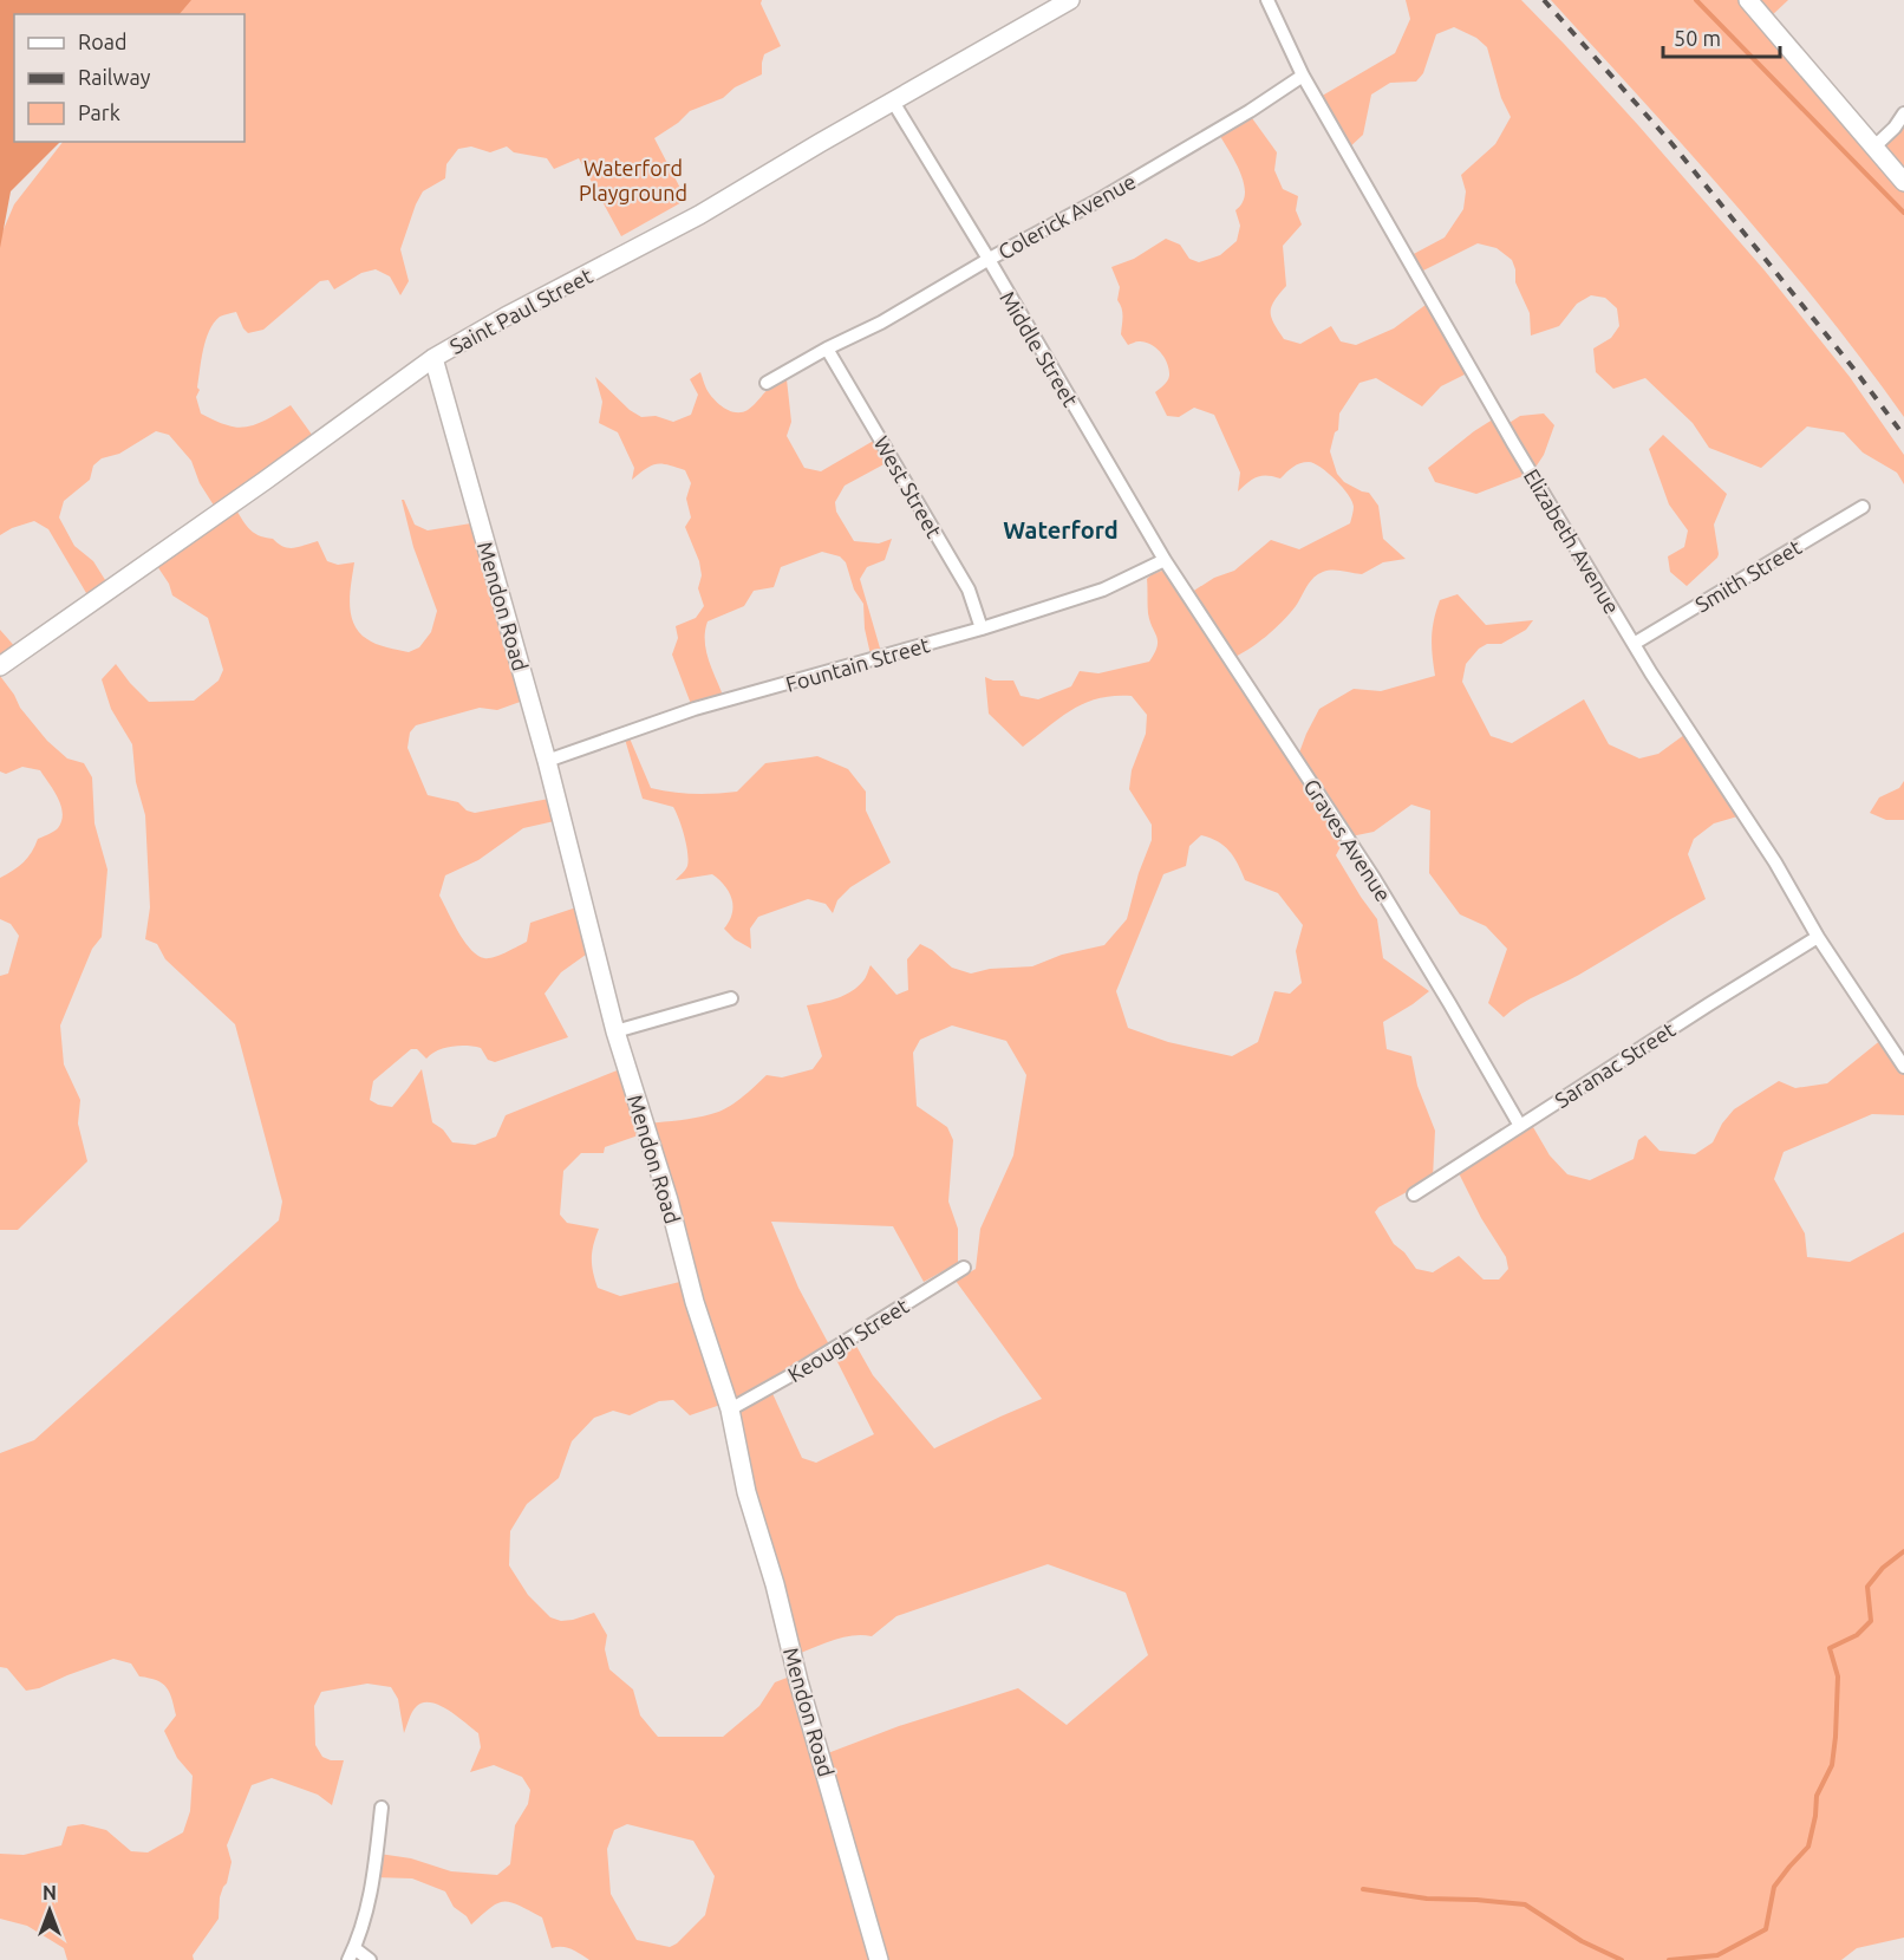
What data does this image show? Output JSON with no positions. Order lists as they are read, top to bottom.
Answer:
{
  "streets": {
    "street": [
      "Colerick Avenue",
      "Saint Paul Street",
      "Middle Street",
      "West Street",
      "Elizabeth Avenue",
      "Smith Street",
      "Mendon Road",
      "Fountain Street",
      "Graves Avenue",
      "Saranac Street",
      "Keough Street"
    ]
  },
  "crossings": [
    ["Colerick Avenue", "Middle Street"],
    ["Colerick Avenue", "West Street"],
    ["Colerick Avenue", "Elizabeth Avenue"],
    ["Saint Paul Street", "Middle Street"],
    ["Saint Paul Street", "Mendon Road"],
    ["Middle Street", "Fountain Street"],
    ["Middle Street", "Graves Avenue"],
    ["West Street", "Fountain Street"],
    ["Elizabeth Avenue", "Smith Street"],
    ["Elizabeth Avenue", "Saranac Street"],
    ["Mendon Road", "Fountain Street"],
    ["Mendon Road", "Keough Street"],
    ["Fountain Street", "Graves Avenue"],
    ["Graves Avenue", "Saranac Street"]
  ],
  "districts": ["Waterford"],
  "parks": ["Waterford Playground"],
  "legend": ["Road", "Railway", "Park"],
  "scale_bar": "50 m",
  "north": "top"
}
